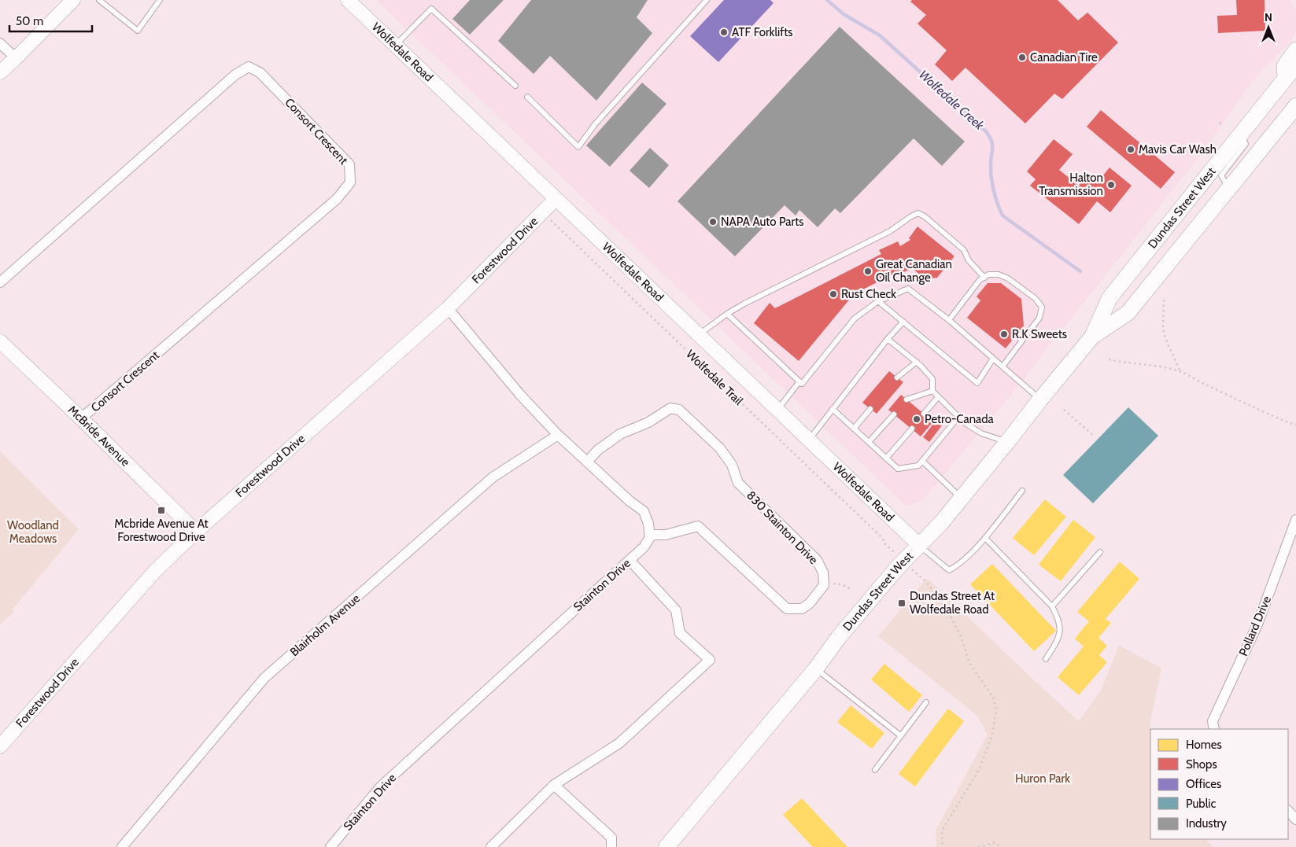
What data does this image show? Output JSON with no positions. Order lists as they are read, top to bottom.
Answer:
{
  "streets": {
    "main road": ["Dundas Street West"],
    "street": [
      "Wolfedale Road",
      "Consort Crescent",
      "Forestwood Drive",
      "McBride Avenue",
      "830 Stainton Drive",
      "Stainton Drive",
      "Blairholm Avenue",
      "Pollard Drive"
    ],
    "path": ["Wolfedale Trail"]
  },
  "crossings": [
    ["Wolfedale Road", "Dundas Street West"],
    ["Wolfedale Road", "Forestwood Drive"],
    ["Consort Crescent", "McBride Avenue"],
    ["Forestwood Drive", "Wolfedale Trail"],
    ["Forestwood Drive", "McBride Avenue"]
  ],
  "water": ["Wolfedale Creek"],
  "parks": ["Woodland Meadows", "Huron Park"],
  "places": {
    "other": [
      "ATF Forklifts",
      "Canadian Tire",
      "Mavis Car Wash",
      "Halton Transmission",
      "NAPA Auto Parts",
      "Great Canadian Oil Change",
      "Rust Check",
      "R.K Sweets",
      "Petro-Canada"
    ],
    "transit": ["Mcbride Avenue At Forestwood Drive", "Dundas Street At Wolfedale Road"]
  },
  "legend": [
    "Homes",
    "Shops",
    "Offices",
    "Public",
    "Industry"
  ],
  "scale_bar": "50 m",
  "north": "top"
}
